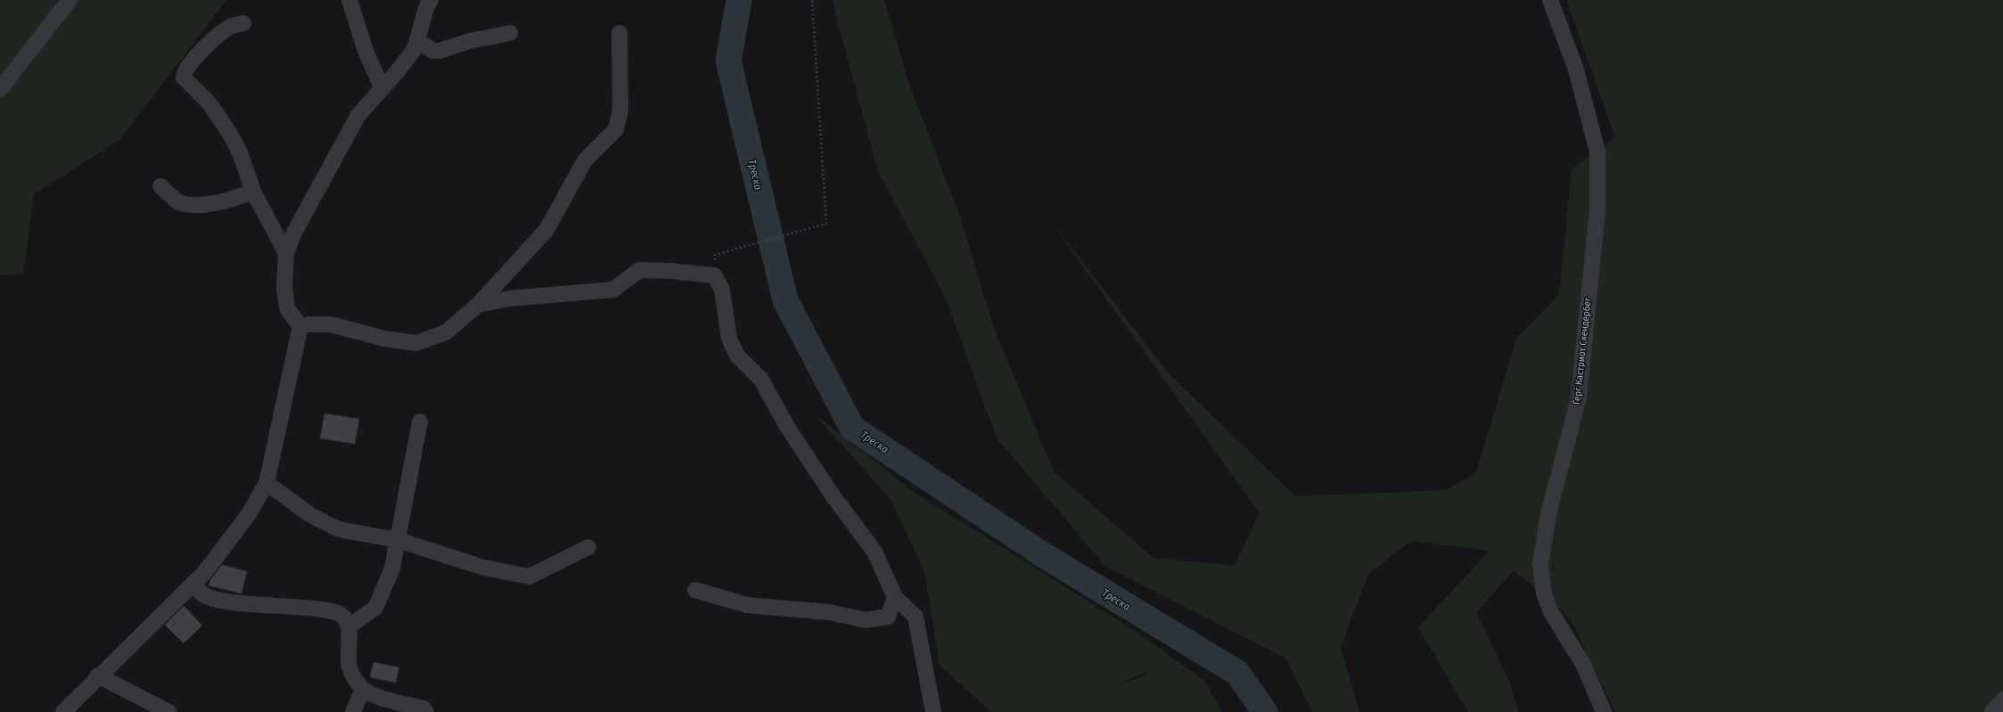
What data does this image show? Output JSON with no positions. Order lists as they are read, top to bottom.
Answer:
{
  "streets": {
    "street": ["Ѓерѓ Кастриот Скендербег"]
  },
  "water": ["Треска"]
}
